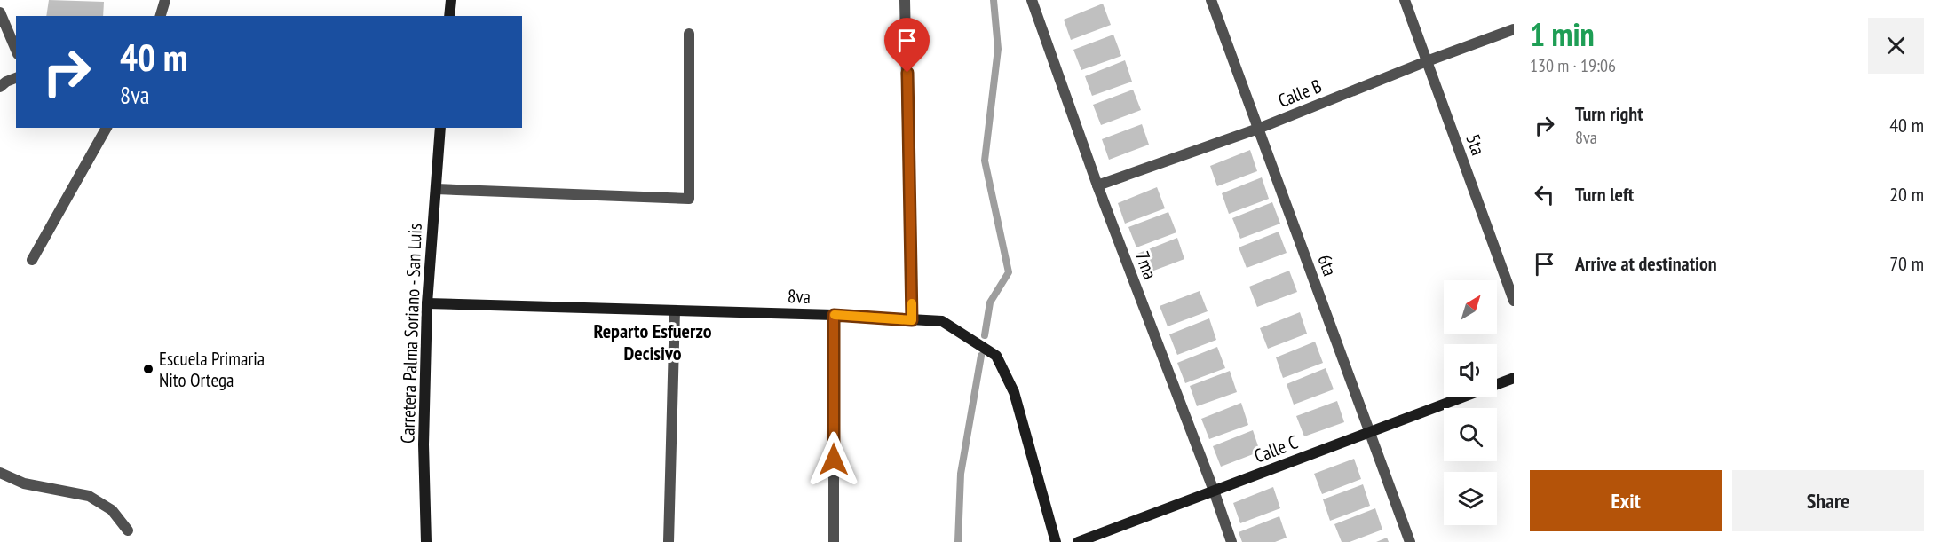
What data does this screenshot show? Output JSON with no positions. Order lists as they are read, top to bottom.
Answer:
{
  "streets": {
    "street": [
      "Calle B",
      "5ta",
      "7ma",
      "6ta",
      "8va",
      "Carretera Palma Soriano - San Luis",
      "Calle C"
    ]
  },
  "crossings": [
    ["Calle B", "5ta"],
    ["Calle B", "7ma"],
    ["Calle B", "6ta"],
    ["7ma", "Calle C"],
    ["6ta", "Calle C"],
    ["8va", "Carretera Palma Soriano - San Luis"]
  ],
  "districts": ["Reparto Esfuerzo Decisivo"],
  "places": ["Escuela Primaria Nito Ortega"],
  "north": "top right",
  "page": {
    "heading": ["1 min", "130 m · 19:06"],
    "turn": ["40 m", "8va"],
    "list": [
      {
        "name": "Turn right",
        "note": "8va",
        "value": "40 m"
      },
      {
        "name": "Turn left",
        "value": "20 m"
      },
      {
        "name": "Arrive at destination",
        "value": "70 m"
      }
    ],
    "buttons": ["Exit", "Share"]
  }
}
